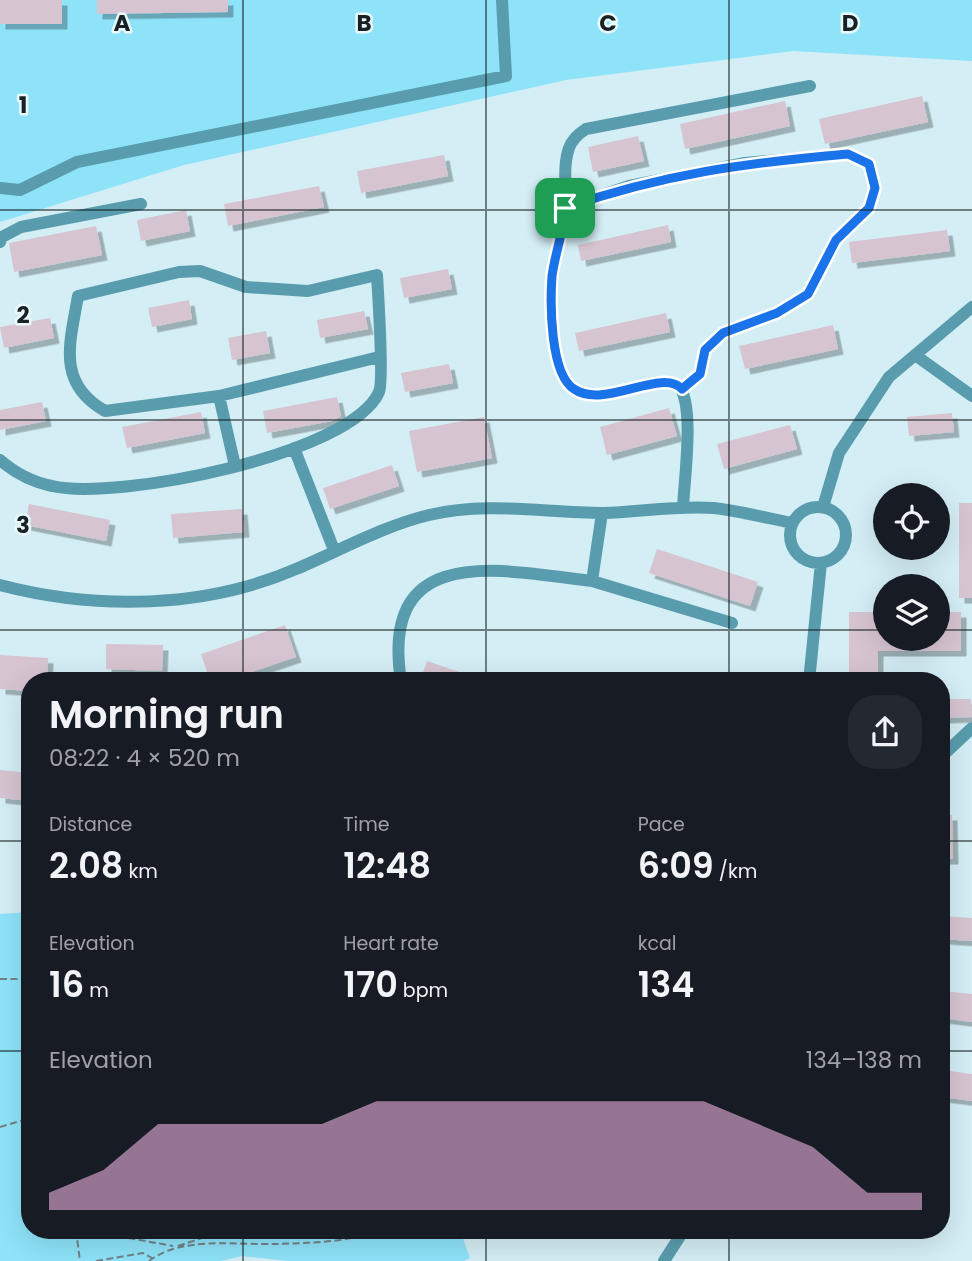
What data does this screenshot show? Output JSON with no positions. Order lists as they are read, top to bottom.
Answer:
{
  "page": {
    "heading": ["Morning run", "08:22 · 4 × 520 m"],
    "stats": [
      ["Distance", "2.08 km"],
      ["Time", "12:48"],
      ["Pace", "6:09 /km"],
      ["Elevation", "16 m"],
      ["Heart rate", "170 bpm"],
      ["kcal", "134"]
    ],
    "chart": ["Elevation", "134–138 m"]
  },
  "grid": {
    "columns": [
      "A",
      "B",
      "C",
      "D"
    ],
    "rows": ["1", "2", "3"]
  }
}
